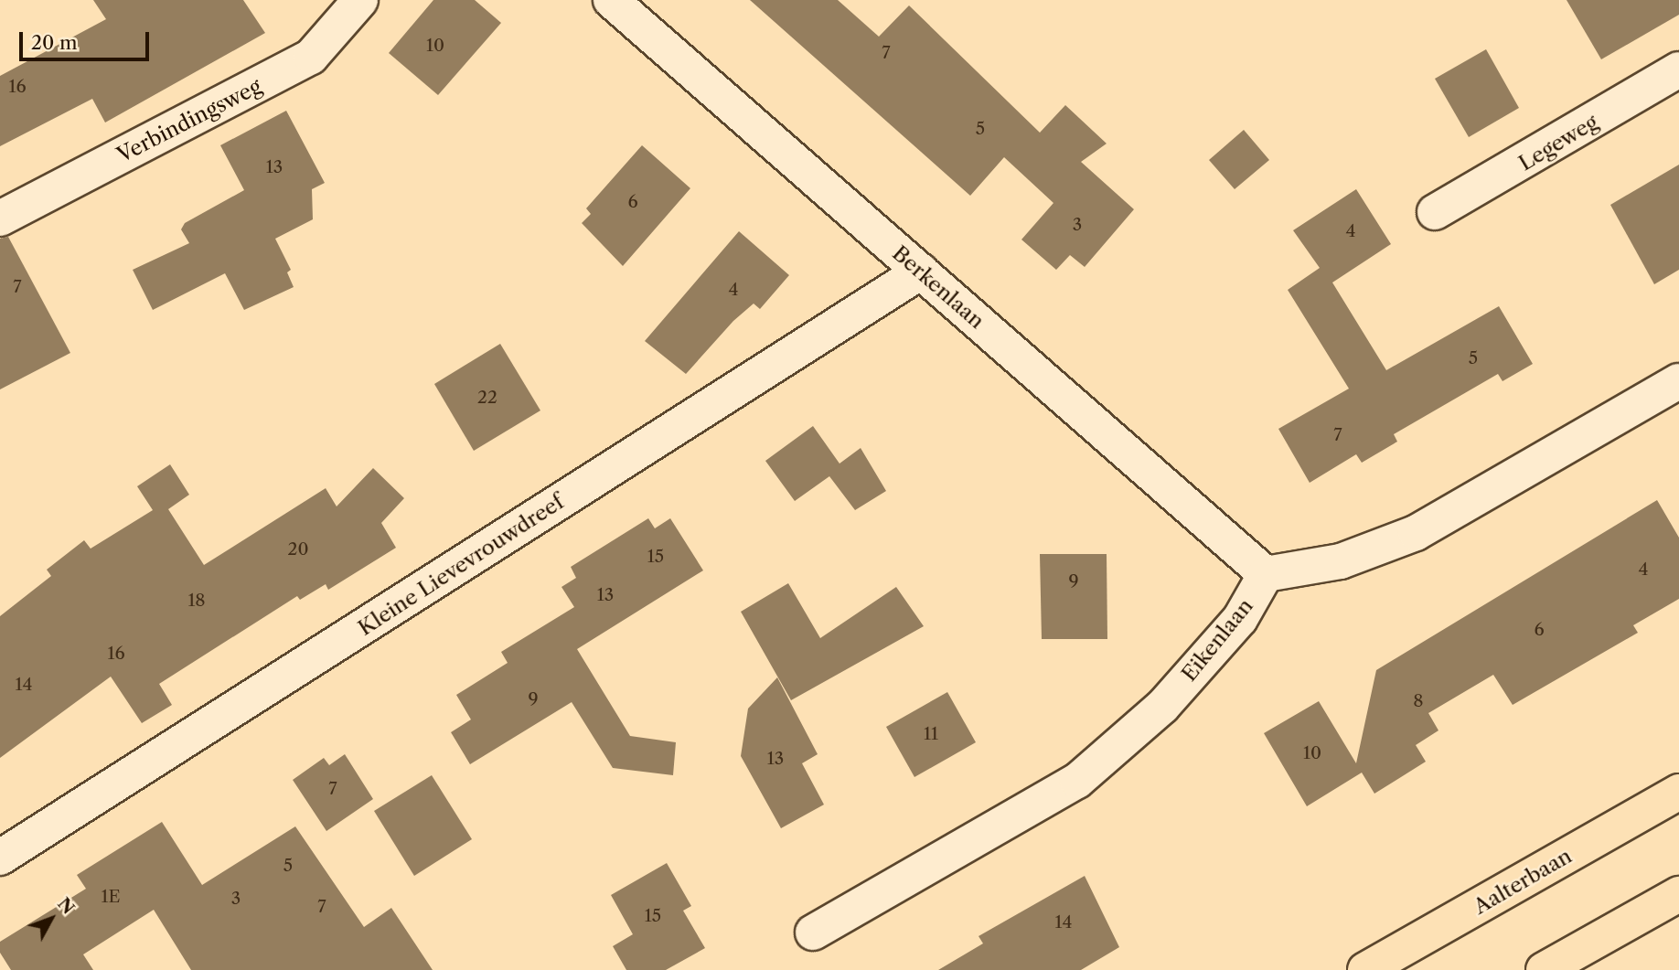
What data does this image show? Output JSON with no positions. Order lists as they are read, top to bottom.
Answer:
{
  "streets": {
    "highway": ["Aalterbaan"],
    "street": [
      "Verbindingsweg",
      "Legeweg",
      "Berkenlaan",
      "Kleine Lievevrouwdreef",
      "Eikenlaan"
    ]
  },
  "crossings": [
    ["Berkenlaan", "Kleine Lievevrouwdreef"],
    ["Berkenlaan", "Eikenlaan"]
  ],
  "house_numbers": [
    "10",
    "7",
    "16",
    "5",
    "13",
    "6",
    "3",
    "4",
    "7",
    "4",
    "5",
    "22",
    "7",
    "20",
    "15",
    "4",
    "9",
    "13",
    "18",
    "6",
    "16",
    "14",
    "9",
    "8",
    "11",
    "10",
    "13",
    "7",
    "5",
    "1E",
    "3",
    "7",
    "15",
    "14"
  ],
  "scale_bar": "20 m",
  "north": "top right"
}
